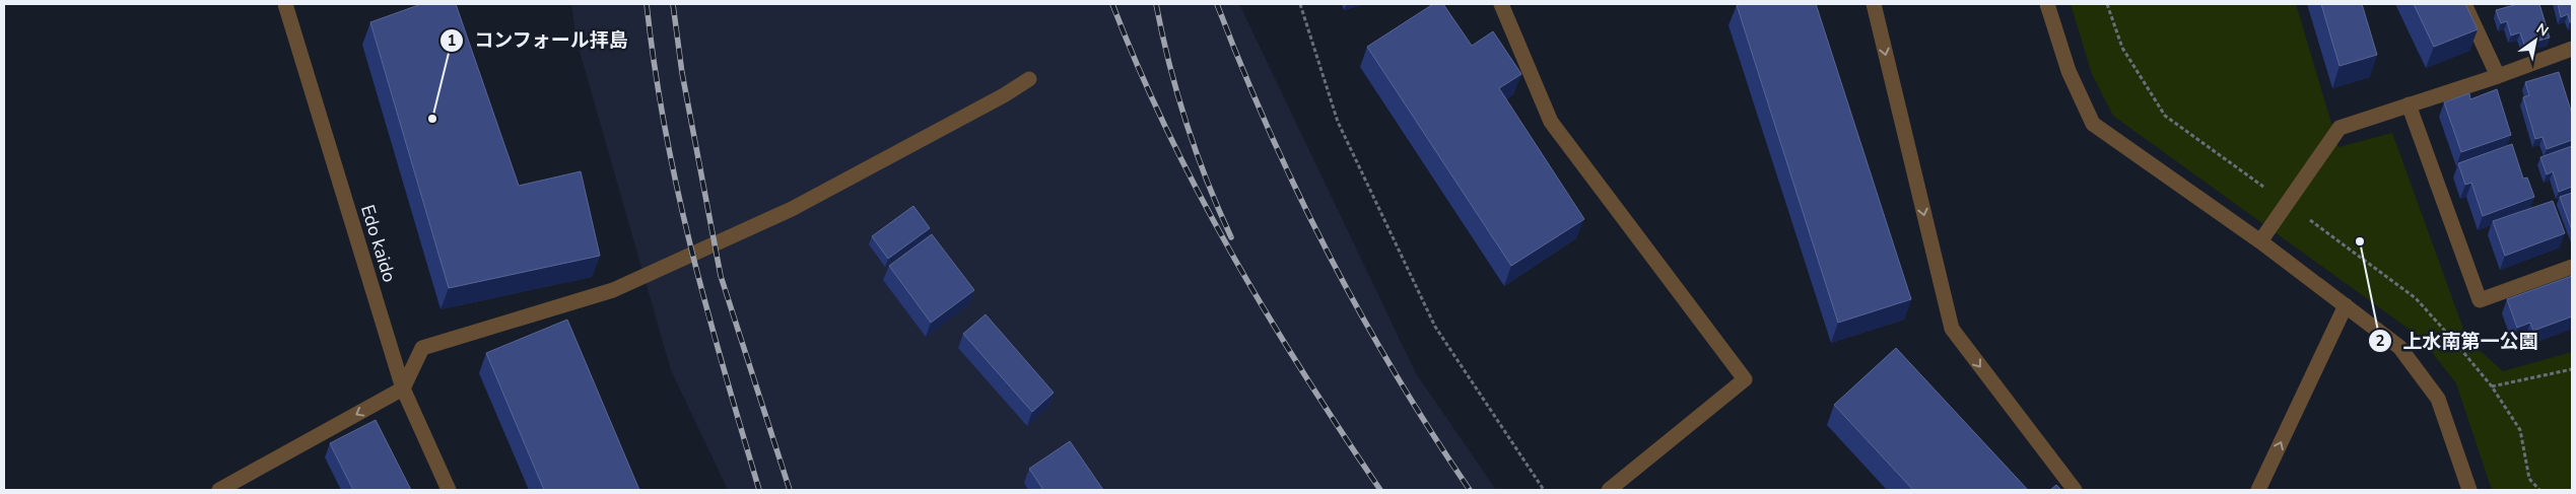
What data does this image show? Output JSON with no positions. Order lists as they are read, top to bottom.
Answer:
{
  "streets": {
    "street": ["Edo kaido"]
  },
  "places": ["コンフォール拝島", "上水南第一公園"],
  "north": "top right"
}
